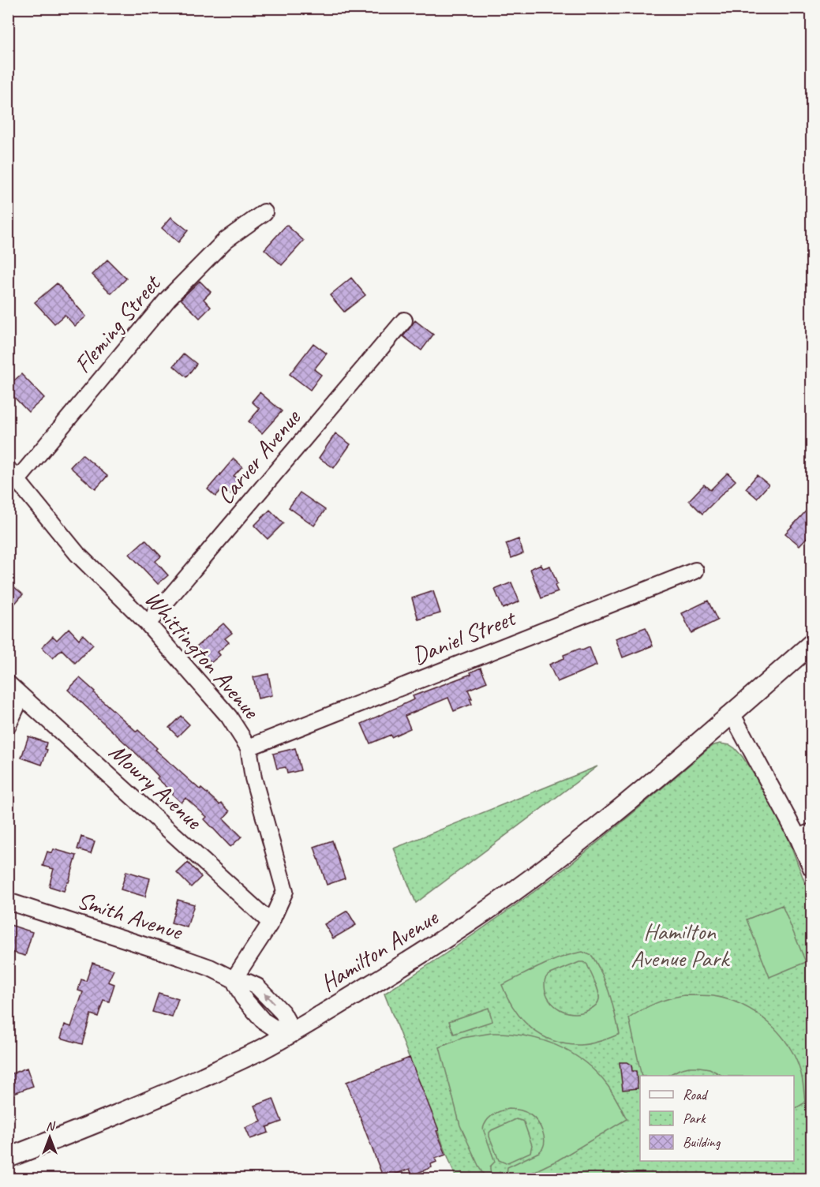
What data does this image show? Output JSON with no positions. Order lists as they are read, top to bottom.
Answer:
{
  "streets": {
    "main road": ["Hamilton Avenue"],
    "street": [
      "Fleming Street",
      "Carver Avenue",
      "Daniel Street",
      "Whittington Avenue",
      "Mowry Avenue",
      "Smith Avenue"
    ]
  },
  "crossings": [
    ["Fleming Street", "Whittington Avenue"],
    ["Carver Avenue", "Whittington Avenue"],
    ["Daniel Street", "Whittington Avenue"],
    ["Whittington Avenue", "Mowry Avenue"],
    ["Whittington Avenue", "Smith Avenue"],
    ["Smith Avenue", "Hamilton Avenue"]
  ],
  "parks": ["Hamilton Avenue Park"],
  "legend": ["Road", "Park", "Building"],
  "north": "top"
}
